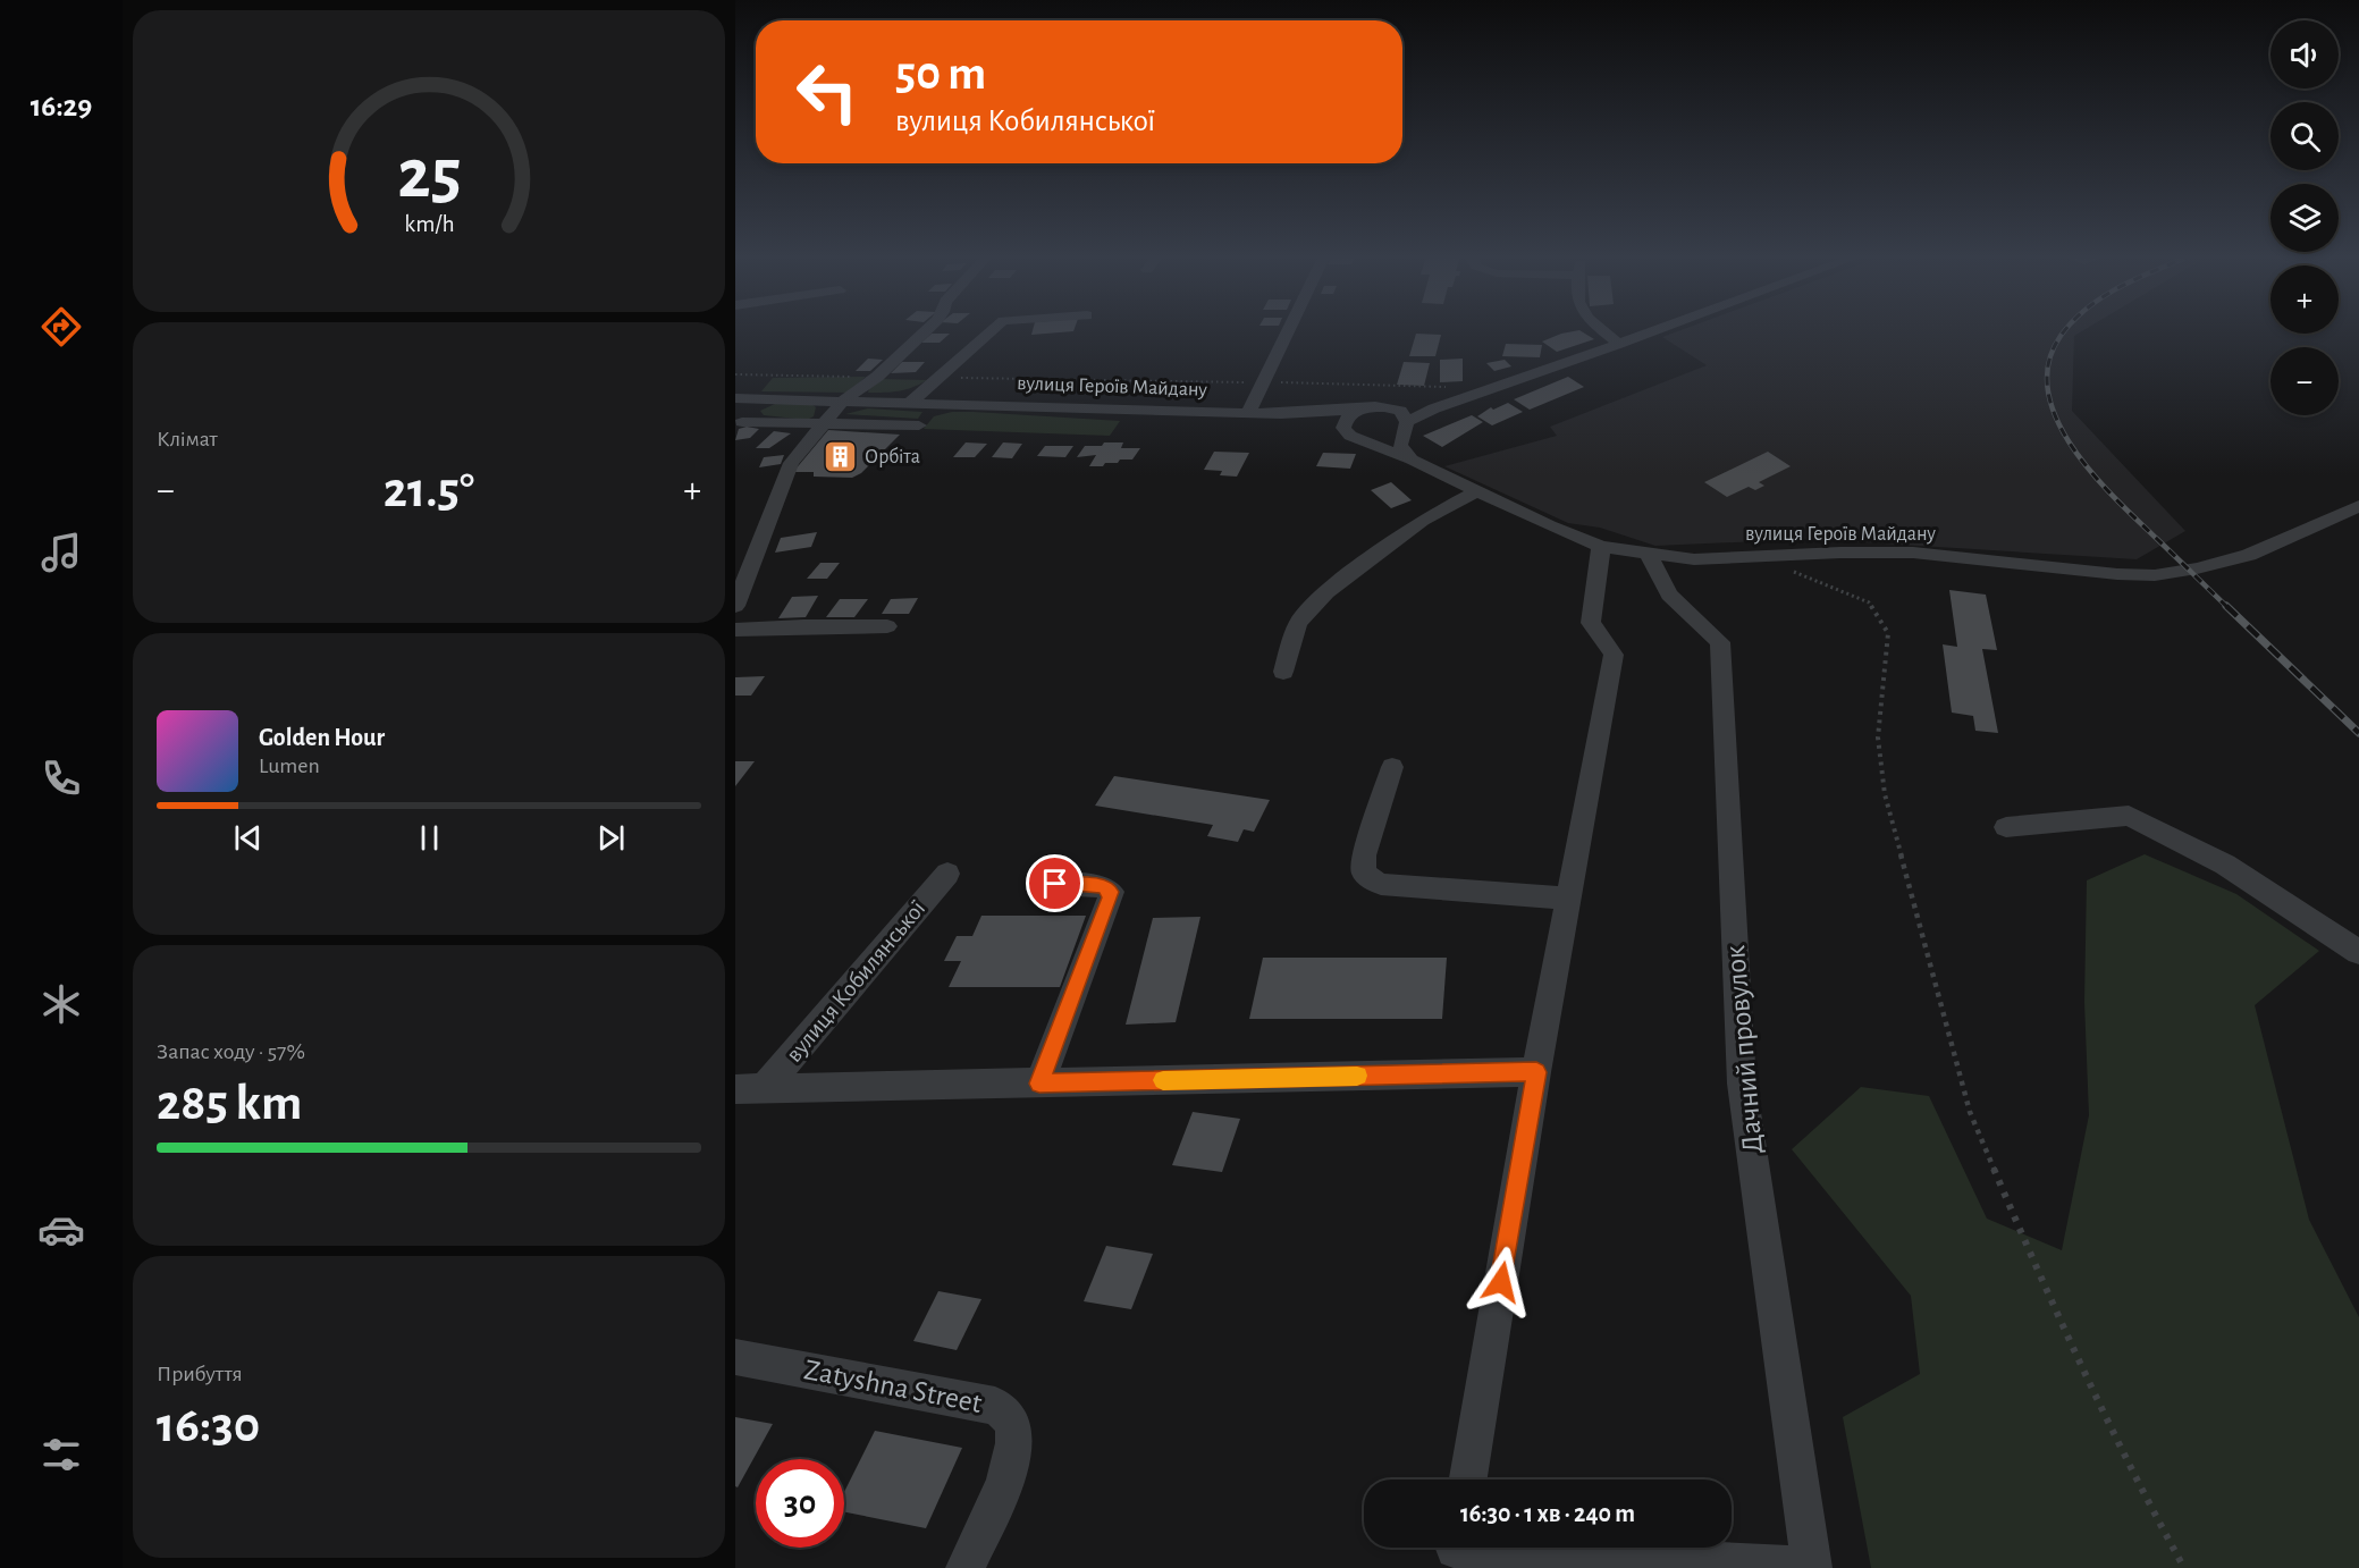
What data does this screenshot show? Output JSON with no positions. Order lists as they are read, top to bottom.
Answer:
{
  "streets": {
    "street": [
      "вулиця Героїв Майдану",
      "вулиця Кобилянської",
      "Дачний провулок",
      "Zatyshna Street"
    ]
  },
  "crossings": [
    ["вулиця Героїв Майдану", "Дачний провулок"]
  ],
  "places": {
    "building": ["Орбіта"]
  },
  "page": {
    "tabs": "16:29",
    "map_buttons": ["+", "−"],
    "turn": ["50 m", "вулиця Кобилянської"],
    "tile": [
      "Клімат",
      ["Запас ходу · 57%", "285 km"],
      ["Прибуття", "16:30"]
    ],
    "heat": ["−", "21.5°", "+"],
    "song": ["Golden Hour", "Lumen"],
    "limit": "30",
    "trip": "16:30 · 1 хв · 240 m",
    "gauge": ["25", "km/h"]
  }
}
